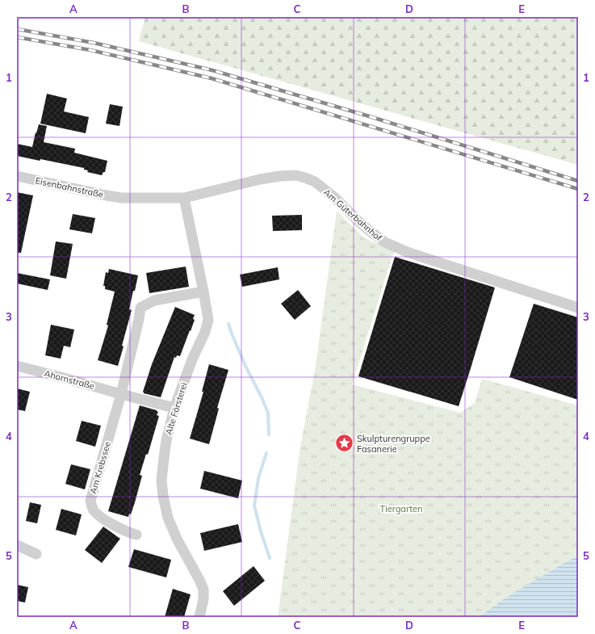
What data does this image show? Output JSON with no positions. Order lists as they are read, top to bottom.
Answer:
{
  "streets": {
    "street": [
      "Eisenbahnstraße",
      "Am Güterbahnhof",
      "Ahornstraße",
      "Alte Försterei",
      "Am Krebssee"
    ]
  },
  "crossings": [
    ["Eisenbahnstraße", "Am Güterbahnhof"],
    ["Am Güterbahnhof", "Alte Försterei"],
    ["Ahornstraße", "Am Krebssee"],
    ["Alte Försterei", "Am Krebssee"]
  ],
  "parks": ["Tiergarten"],
  "places": {
    "place": ["Skulpturengruppe Fasanerie"]
  },
  "grid": {
    "columns": [
      "A",
      "B",
      "C",
      "D",
      "E"
    ],
    "rows": [
      "1",
      "2",
      "3",
      "4",
      "5"
    ]
  }
}
